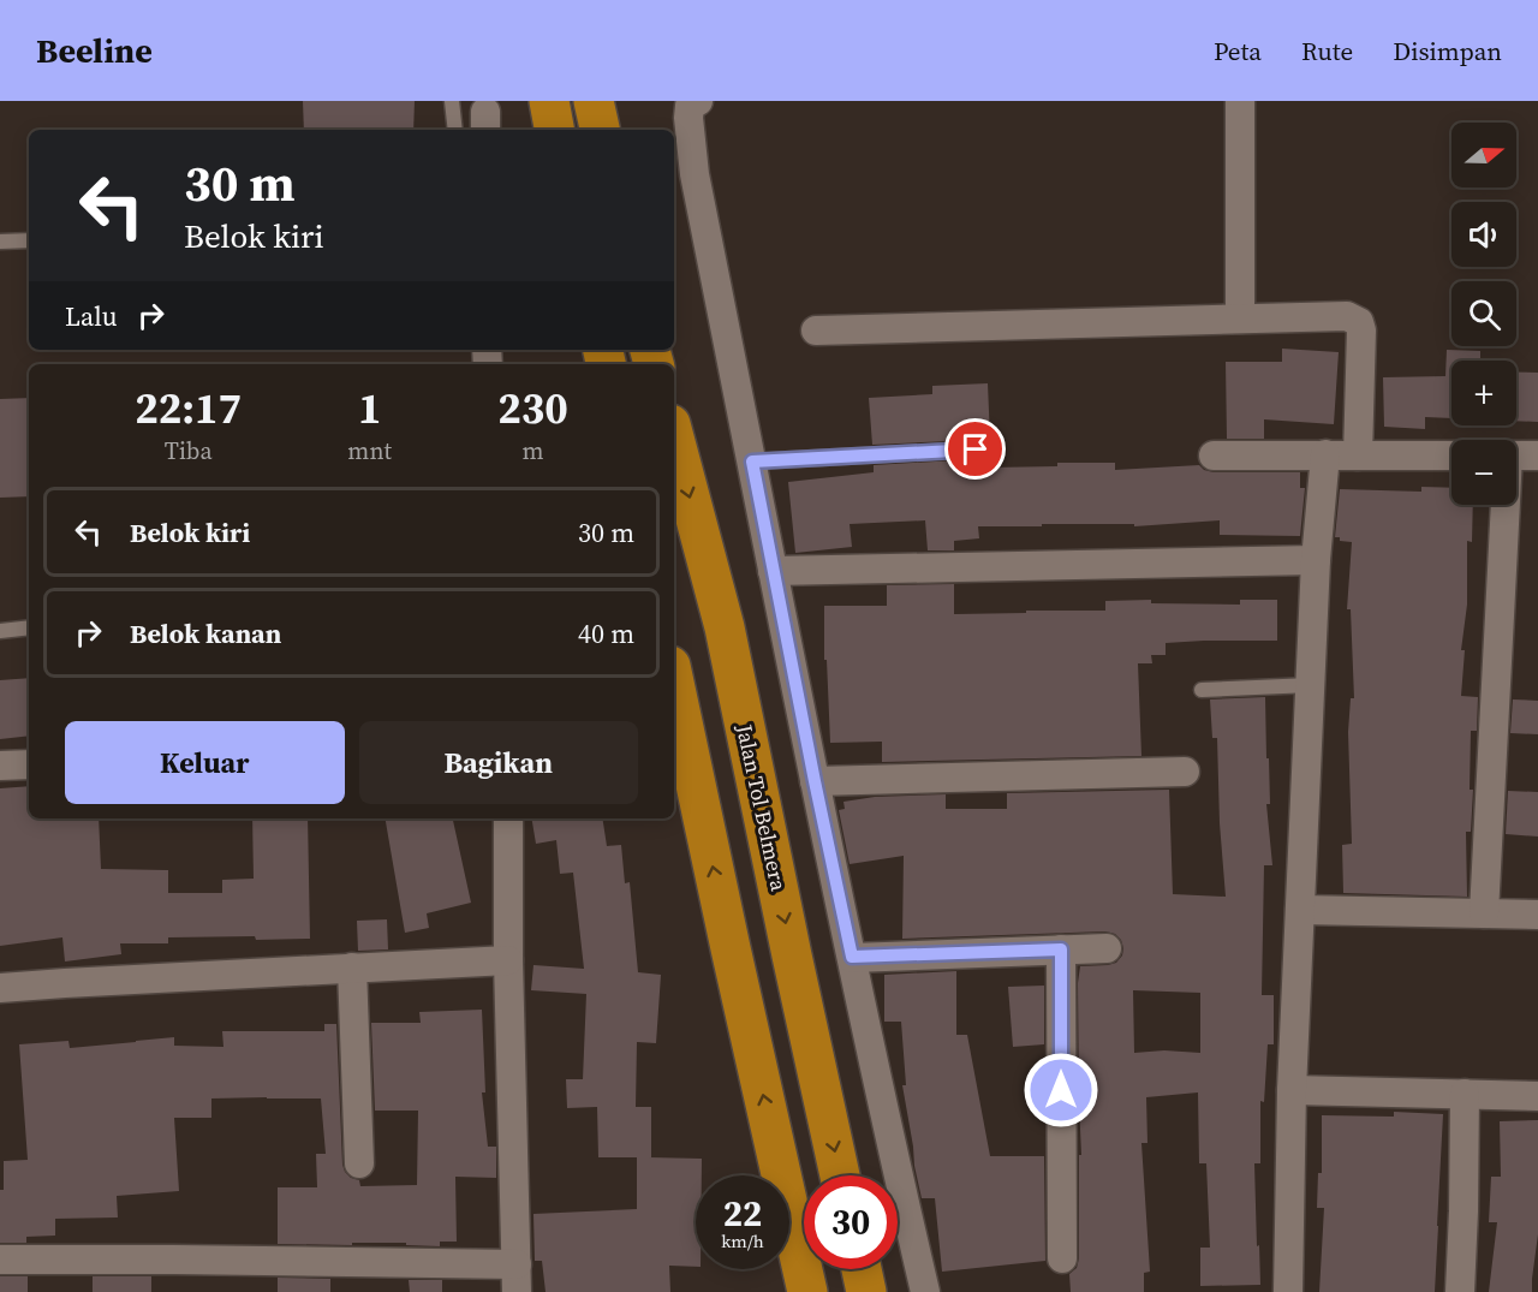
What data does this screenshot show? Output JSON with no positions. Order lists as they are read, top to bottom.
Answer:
{
  "streets": {
    "highway": ["Jalan Tol Belmera"]
  },
  "north": "right",
  "page": {
    "header": "Beeline",
    "nav": ["Peta", "Rute", "Disimpan"],
    "map_buttons": ["+", "−"],
    "turn": ["30 m", "Belok kiri"],
    "then": "Lalu",
    "eta": [
      "22:17",
      "Tiba",
      "1",
      "mnt",
      "230",
      "m"
    ],
    "list": [
      {
        "name": "Belok kiri",
        "value": "30 m"
      },
      {
        "name": "Belok kanan",
        "value": "40 m"
      }
    ],
    "buttons": ["Keluar", "Bagikan"],
    "speed": "22 km/h",
    "limit": "30"
  }
}
